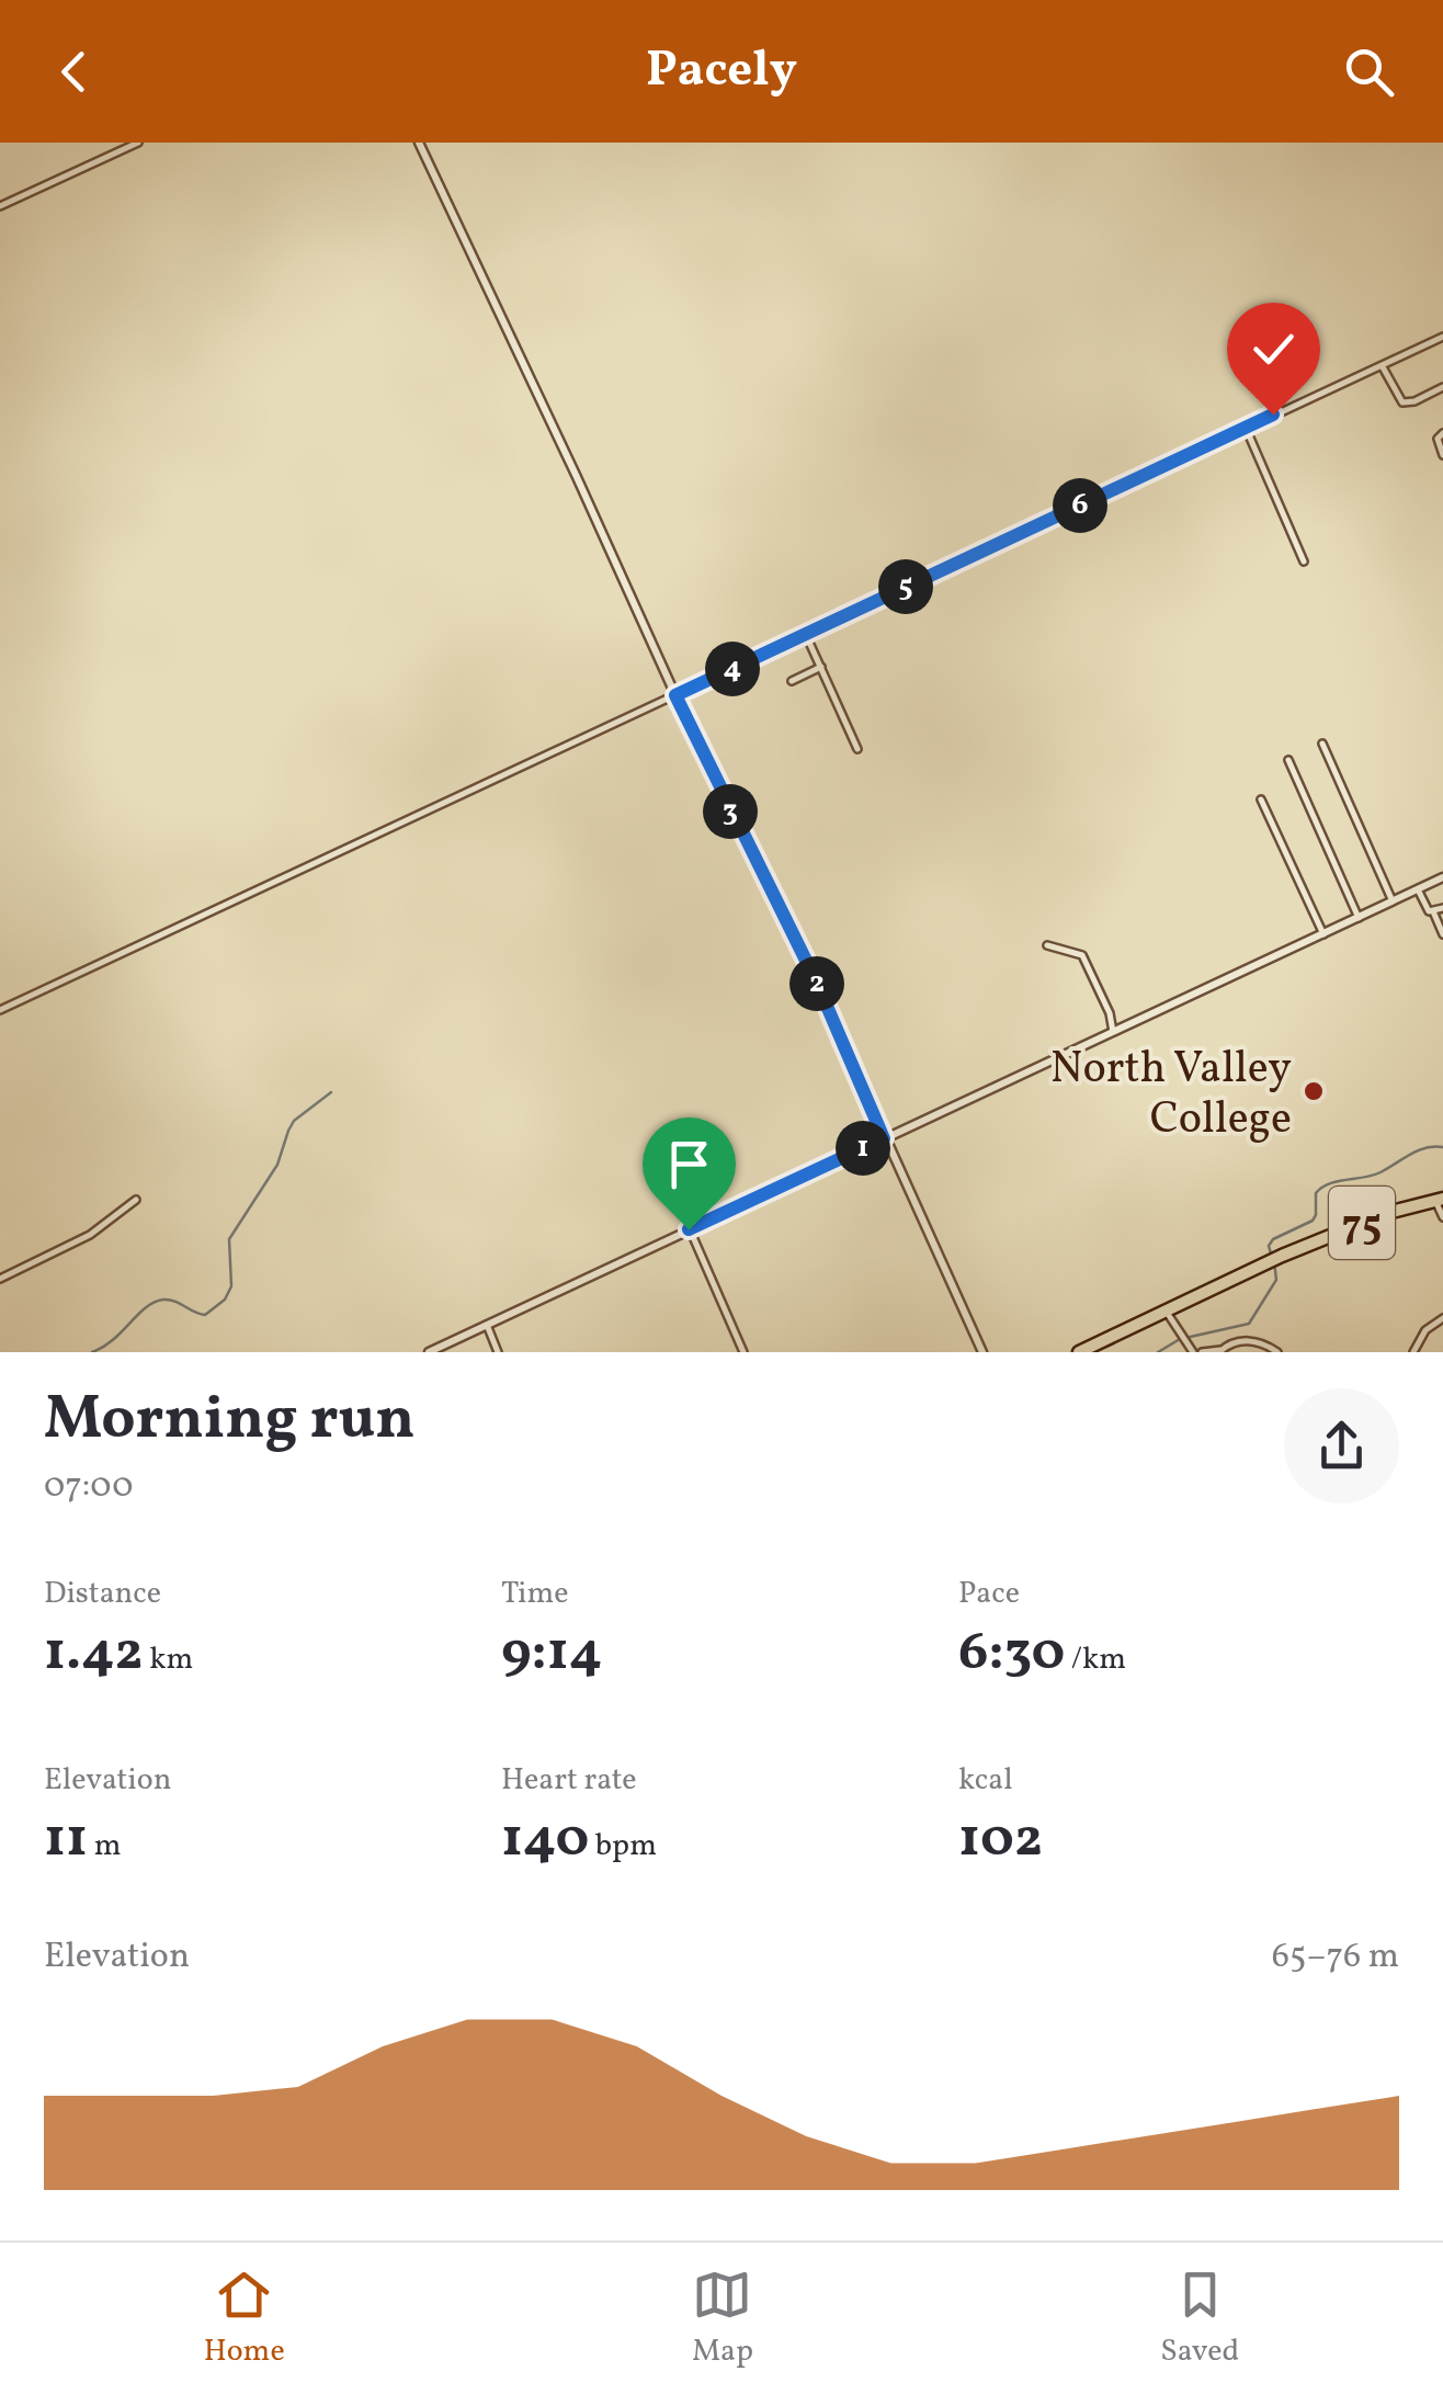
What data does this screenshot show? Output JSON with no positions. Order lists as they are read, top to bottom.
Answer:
{
  "streets": {
    "highway": ["75"]
  },
  "places": ["North Valley College"],
  "page": {
    "header": "Pacely",
    "pins": [
      "6",
      "5",
      "4",
      "3",
      "2",
      "1"
    ],
    "heading": ["Morning run", "07:00"],
    "stats": [
      ["Distance", "1.42 km"],
      ["Time", "9:14"],
      ["Pace", "6:30 /km"],
      ["Elevation", "11 m"],
      ["Heart rate", "140 bpm"],
      ["kcal", "102"]
    ],
    "chart": ["Elevation", "65–76 m"],
    "tabs": ["Home", "Map", "Saved"]
  }
}
